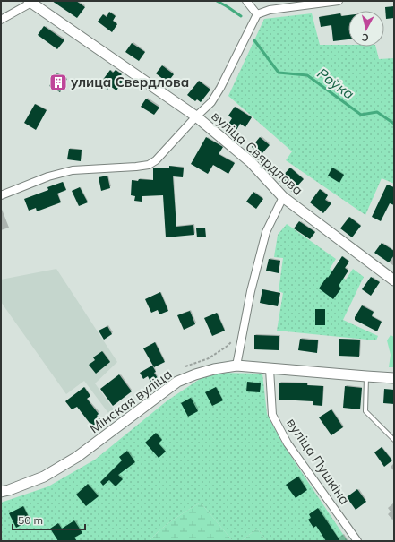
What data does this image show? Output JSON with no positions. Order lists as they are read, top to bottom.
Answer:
{
  "streets": {
    "street": ["вуліца Свярдлова", "Мінская вуліца", "вуліца Пушкіна"]
  },
  "crossings": [
    ["Мінская вуліца", "вуліца Пушкіна"]
  ],
  "water": ["Роўка"],
  "places": {
    "building": ["улица Свердлова"]
  },
  "scale_bar": "50 m",
  "north": "bottom"
}
